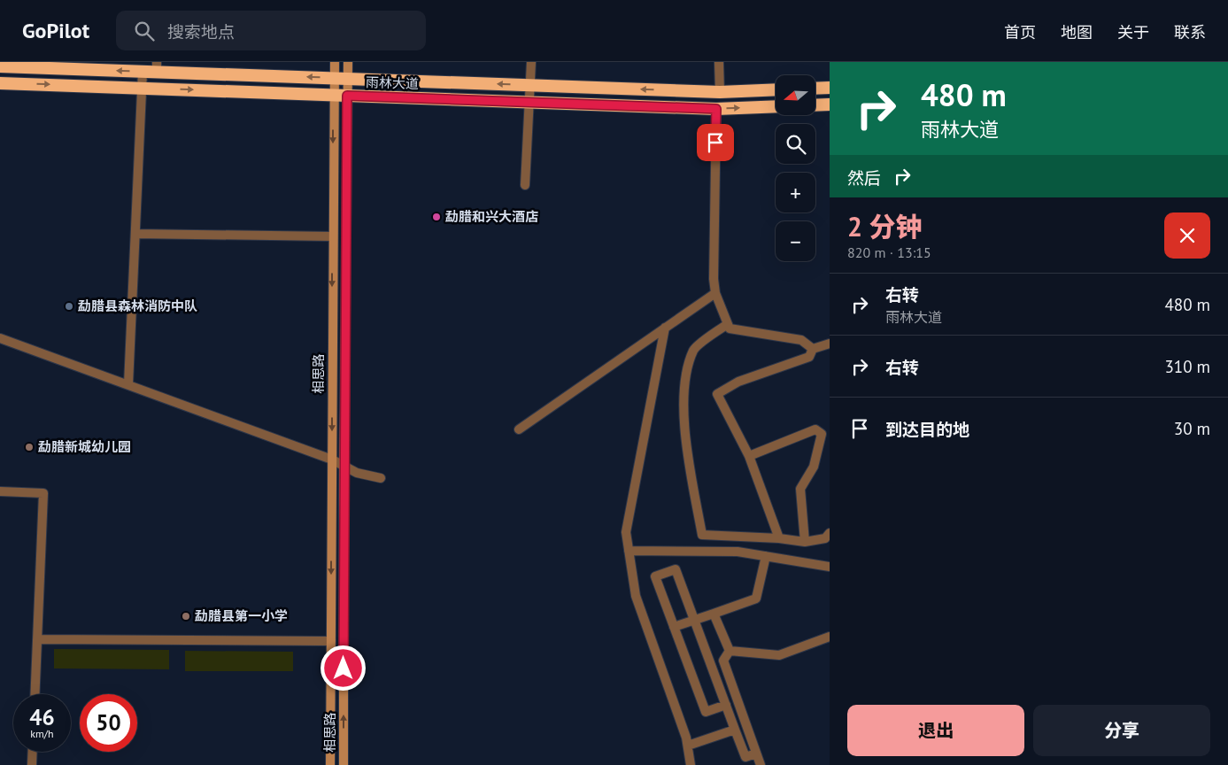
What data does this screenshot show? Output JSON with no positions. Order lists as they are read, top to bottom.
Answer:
{
  "streets": {
    "highway": ["雨林大道"],
    "main road": ["相思路"]
  },
  "crossings": [
    ["雨林大道", "相思路"]
  ],
  "places": [
    "勐腊和兴大酒店",
    "勐腊县森林消防中队",
    "勐腊新城幼儿园",
    "勐腊县第一小学"
  ],
  "north": "left",
  "page": {
    "header": "GoPilot",
    "search": "搜索地点",
    "nav": [
      "首页",
      "地图",
      "关于",
      "联系"
    ],
    "turn": ["480 m", "雨林大道"],
    "map_buttons": ["+", "−"],
    "then": "然后",
    "heading": ["2 分钟", "820 m · 13:15"],
    "list": [
      {
        "name": "右转",
        "note": "雨林大道",
        "value": "480 m"
      },
      {
        "name": "右转",
        "value": "310 m"
      },
      {
        "name": "到达目的地",
        "value": "30 m"
      }
    ],
    "speed": "46 km/h",
    "limit": "50",
    "buttons": ["退出", "分享"]
  }
}
